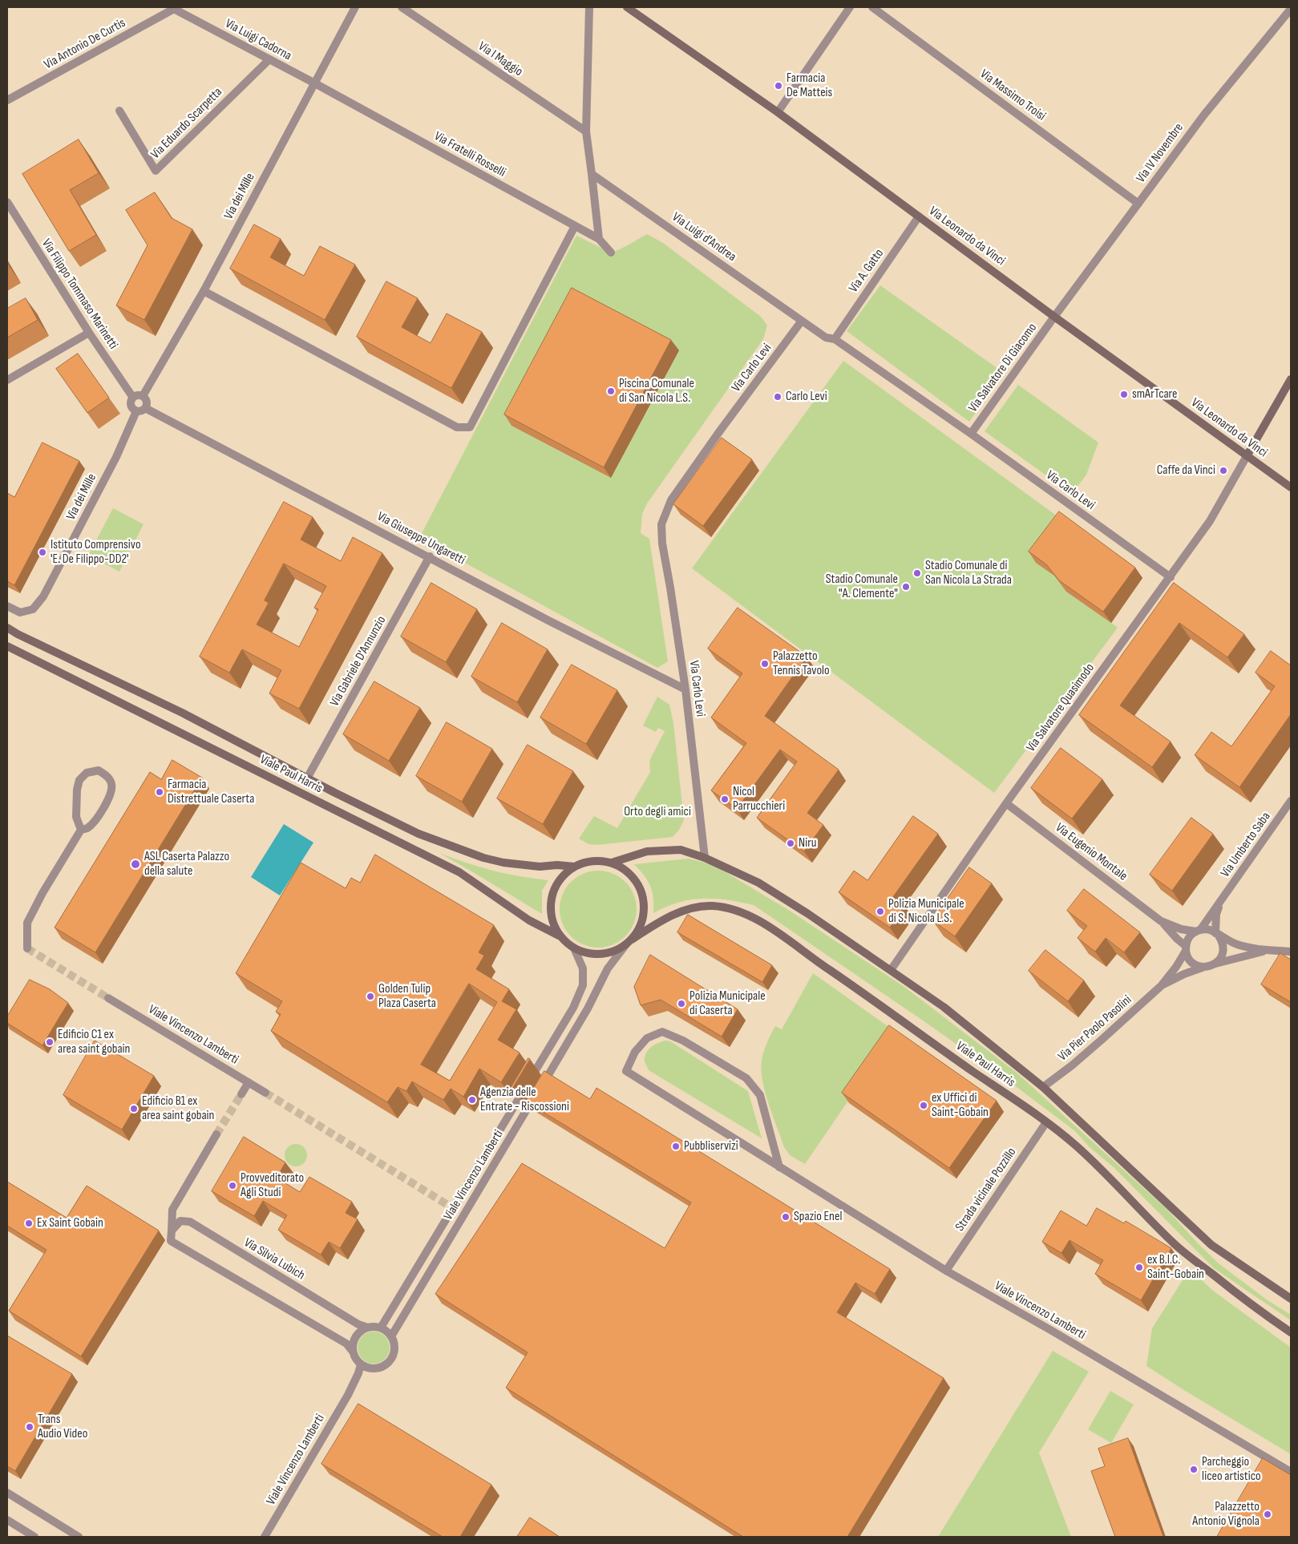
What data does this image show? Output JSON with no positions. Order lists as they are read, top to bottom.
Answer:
{
  "streets": {
    "street": [
      "Via Luigi Cadorna",
      "Via Antonio De Curtis",
      "Via I Maggio",
      "Via Massimo Troisi",
      "Via Eduardo Scarpetta",
      "Via IV Novembre",
      "Via Fratelli Rosselli",
      "Via dei Mille",
      "Via Leonardo da Vinci",
      "Via Luigi d'Andrea",
      "Via A. Gatto",
      "Via Filippo Tommaso Marinetti",
      "Via Carlo Levi",
      "Via Salvatore Di Giacomo",
      "Via Giuseppe Ungaretti",
      "Via Gabriele D'Annunzio",
      "Via Salvatore Quasimodo",
      "Viale Paul Harris",
      "Via Umberto Saba",
      "Via Eugenio Montale",
      "Via Pier Paolo Pasolini",
      "Viale Vincenzo Lamberti",
      "Strada vicinale Pozzillo",
      "Via Silvia Lubich"
    ]
  },
  "crossings": [
    ["Via Luigi Cadorna", "Via Antonio De Curtis"],
    ["Via Luigi Cadorna", "Via Eduardo Scarpetta"],
    ["Via Luigi Cadorna", "Via Fratelli Rosselli"],
    ["Via Luigi Cadorna", "Via dei Mille"],
    ["Via Massimo Troisi", "Via IV Novembre"],
    ["Via IV Novembre", "Via Leonardo da Vinci"],
    ["Via IV Novembre", "Via Salvatore Di Giacomo"],
    ["Via Fratelli Rosselli", "Via dei Mille"],
    ["Via dei Mille", "Via Filippo Tommaso Marinetti"],
    ["Via dei Mille", "Via Giuseppe Ungaretti"],
    ["Via Leonardo da Vinci", "Via A. Gatto"],
    ["Via Leonardo da Vinci", "Via Salvatore Di Giacomo"],
    ["Via Leonardo da Vinci", "Via Salvatore Quasimodo"],
    ["Via Luigi d'Andrea", "Via Carlo Levi"],
    ["Via A. Gatto", "Via Carlo Levi"],
    ["Via Filippo Tommaso Marinetti", "Via Giuseppe Ungaretti"],
    ["Via Carlo Levi", "Via Salvatore Di Giacomo"],
    ["Via Carlo Levi", "Via Giuseppe Ungaretti"],
    ["Via Carlo Levi", "Via Salvatore Quasimodo"],
    ["Via Carlo Levi", "Viale Paul Harris"],
    ["Via Giuseppe Ungaretti", "Via Gabriele D'Annunzio"],
    ["Via Gabriele D'Annunzio", "Viale Paul Harris"],
    ["Via Salvatore Quasimodo", "Viale Paul Harris"],
    ["Via Salvatore Quasimodo", "Via Eugenio Montale"],
    ["Viale Paul Harris", "Via Pier Paolo Pasolini"],
    ["Viale Paul Harris", "Viale Vincenzo Lamberti"],
    ["Viale Paul Harris", "Strada vicinale Pozzillo"],
    ["Via Umberto Saba", "Via Eugenio Montale"],
    ["Via Umberto Saba", "Via Pier Paolo Pasolini"],
    ["Via Eugenio Montale", "Via Pier Paolo Pasolini"],
    ["Viale Vincenzo Lamberti", "Strada vicinale Pozzillo"],
    ["Viale Vincenzo Lamberti", "Via Silvia Lubich"]
  ],
  "parks": ["Orto degli amici"],
  "places": [
    "Farmacia De Matteis",
    "Piscina Comunale di San Nicola L.S.",
    "smArTcare",
    "Carlo Levi",
    "Caffe da Vinci",
    "Istituto Comprensivo 'E. De Filippo-DD2'",
    "Stadio Comunale di San Nicola La Strada",
    "Stadio Comunale \"A. Clemente\"",
    "Palazzetto Tennis Tavolo",
    "Farmacia Distrettuale Caserta",
    "Nicol Parrucchieri",
    "Niru",
    "ASL Caserta Palazzo della salute",
    "Polizia Municipale di S. Nicola L.S.",
    "Golden Tulip Plaza Caserta",
    "Polizia Municipale di Caserta",
    "Edificio C1 ex area saint gobain",
    "Agenzia delle Entrate - Riscossioni",
    "ex Uffici di Saint-Gobain",
    "Edificio B1 ex area saint gobain",
    "Pubbliservizi",
    "Provveditorato Agli Studi",
    "Spazio Enel",
    "Ex Saint Gobain",
    "ex B.I.C. Saint-Gobain",
    "Trans Audio Video",
    "Parcheggio liceo artistico",
    "Palazzetto Antonio Vignola"
  ]
}
